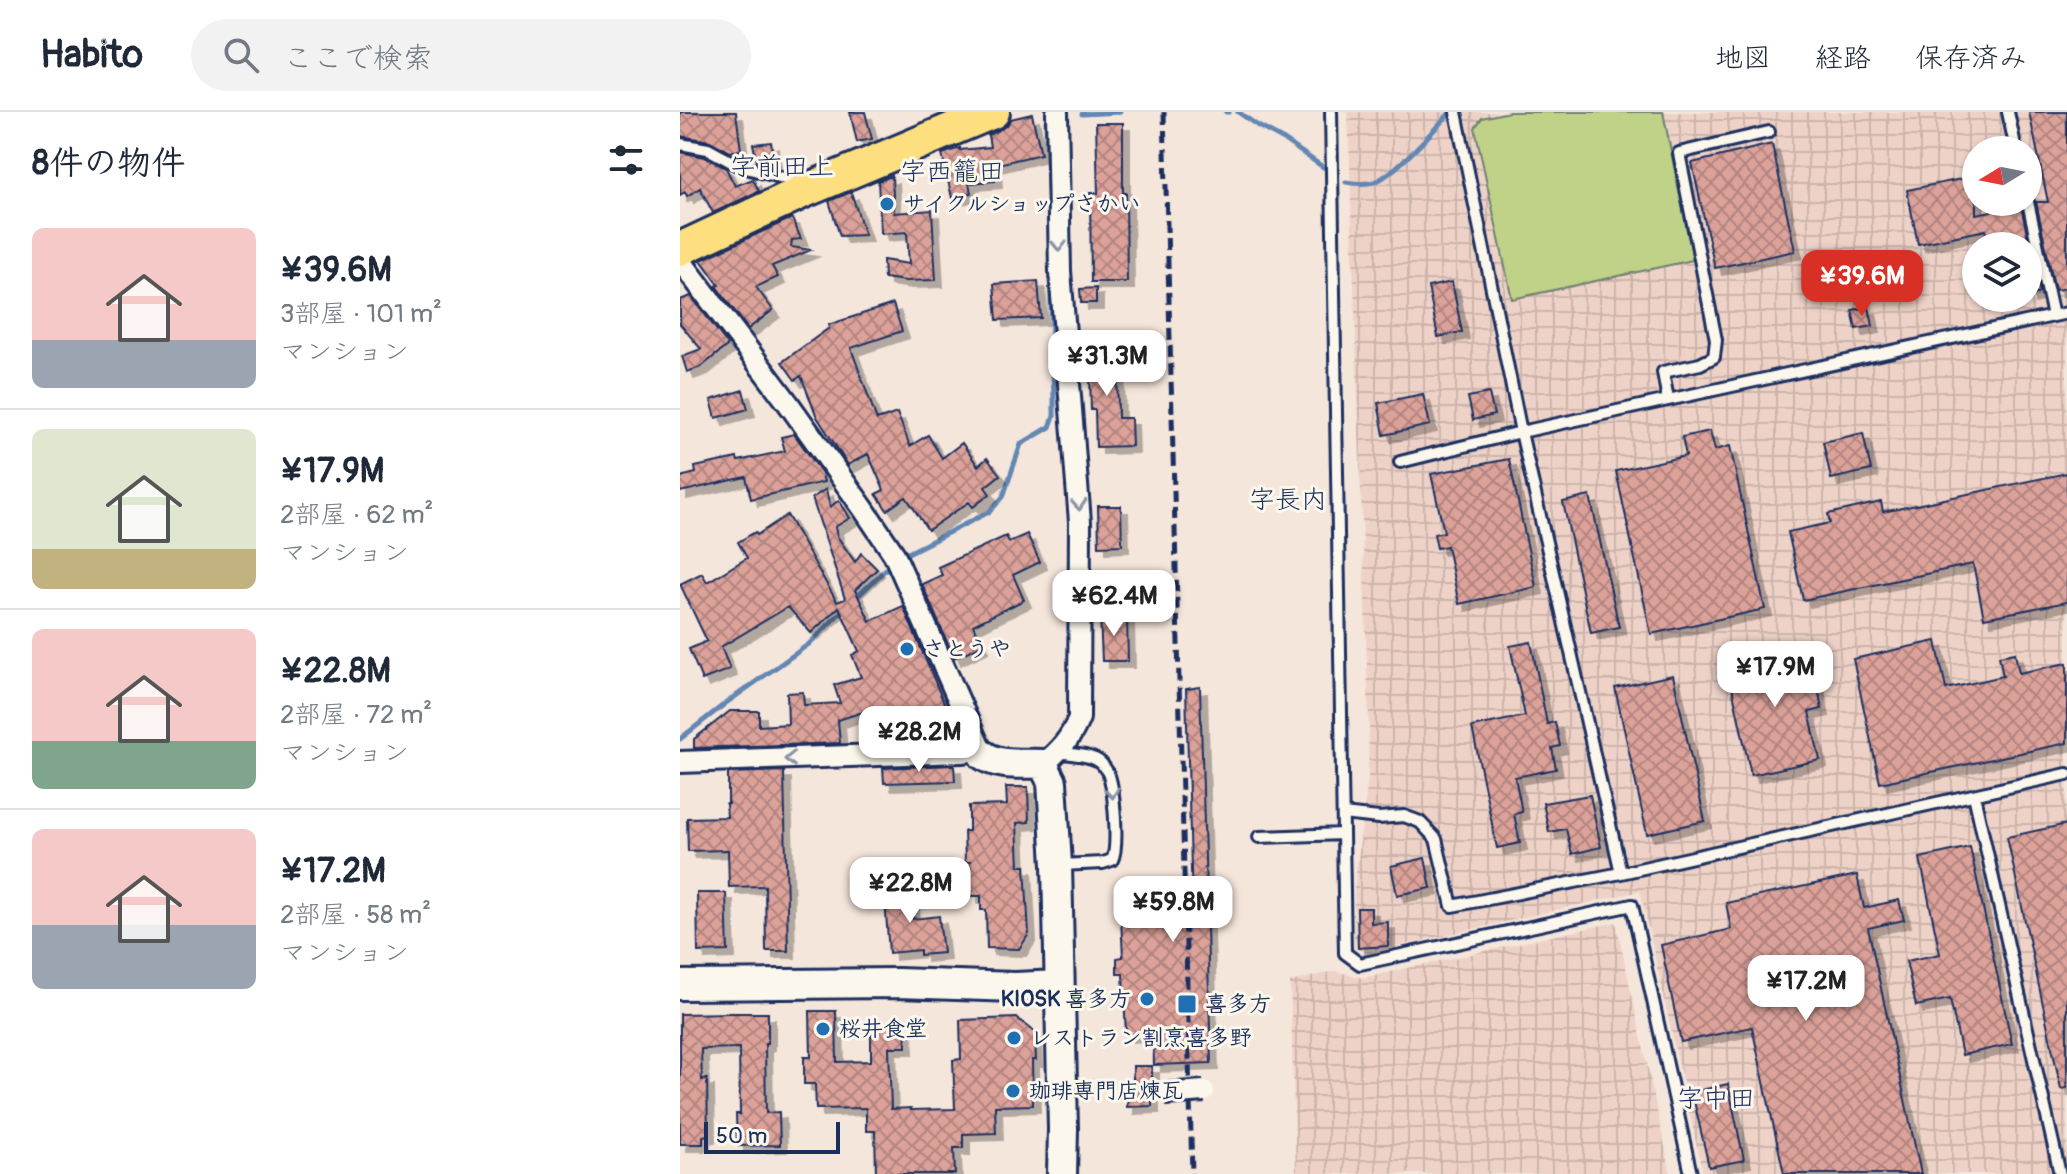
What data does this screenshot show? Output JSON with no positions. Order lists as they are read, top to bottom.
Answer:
{
  "districts": [
    "字前田上",
    "字西籠田",
    "字長内",
    "字中田"
  ],
  "places": {
    "other": [
      "サイクルショップさかい",
      "さとうや",
      "KIOSK 喜多方",
      "桜井食堂",
      "レストラン割烹喜多野",
      "珈琲専門店煉瓦"
    ],
    "transit": ["喜多方"]
  },
  "scale_bar": "50 m",
  "north": "left",
  "page": {
    "header": "Habito",
    "search": "ここで検索",
    "nav": ["地図", "経路", "保存済み"],
    "heading": "8件の物件",
    "list": [
      {
        "name": "¥39.6M",
        "note": "3部屋 · 101 m² · マンション"
      },
      {
        "name": "¥17.9M",
        "note": "2部屋 · 62 m² · マンション"
      },
      {
        "name": "¥22.8M",
        "note": "2部屋 · 72 m² · マンション"
      },
      {
        "name": "¥17.2M",
        "note": "2部屋 · 58 m² · マンション"
      }
    ],
    "price": [
      "¥39.6M",
      "¥31.3M",
      "¥62.4M",
      "¥17.9M",
      "¥28.2M",
      "¥22.8M",
      "¥59.8M",
      "¥17.2M"
    ],
    "scale": "50 m"
  }
}
